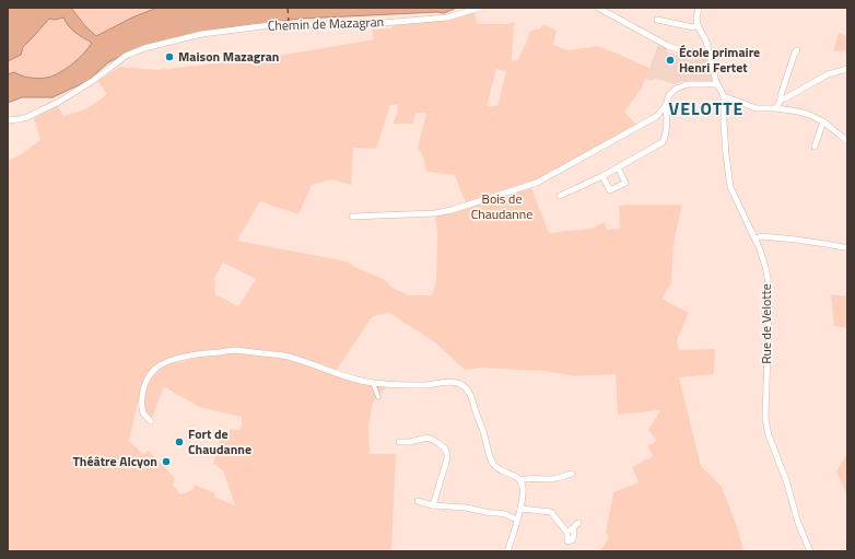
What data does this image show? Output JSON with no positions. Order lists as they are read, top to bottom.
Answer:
{
  "streets": {
    "street": ["Chemin de Mazagran", "Rue de Velotte"]
  },
  "districts": ["VELOTTE"],
  "parks": ["Bois de Chaudanne"],
  "places": [
    "Maison Mazagran",
    "École primaire Henri Fertet",
    "Fort de Chaudanne",
    "Théâtre Alcyon"
  ]
}
